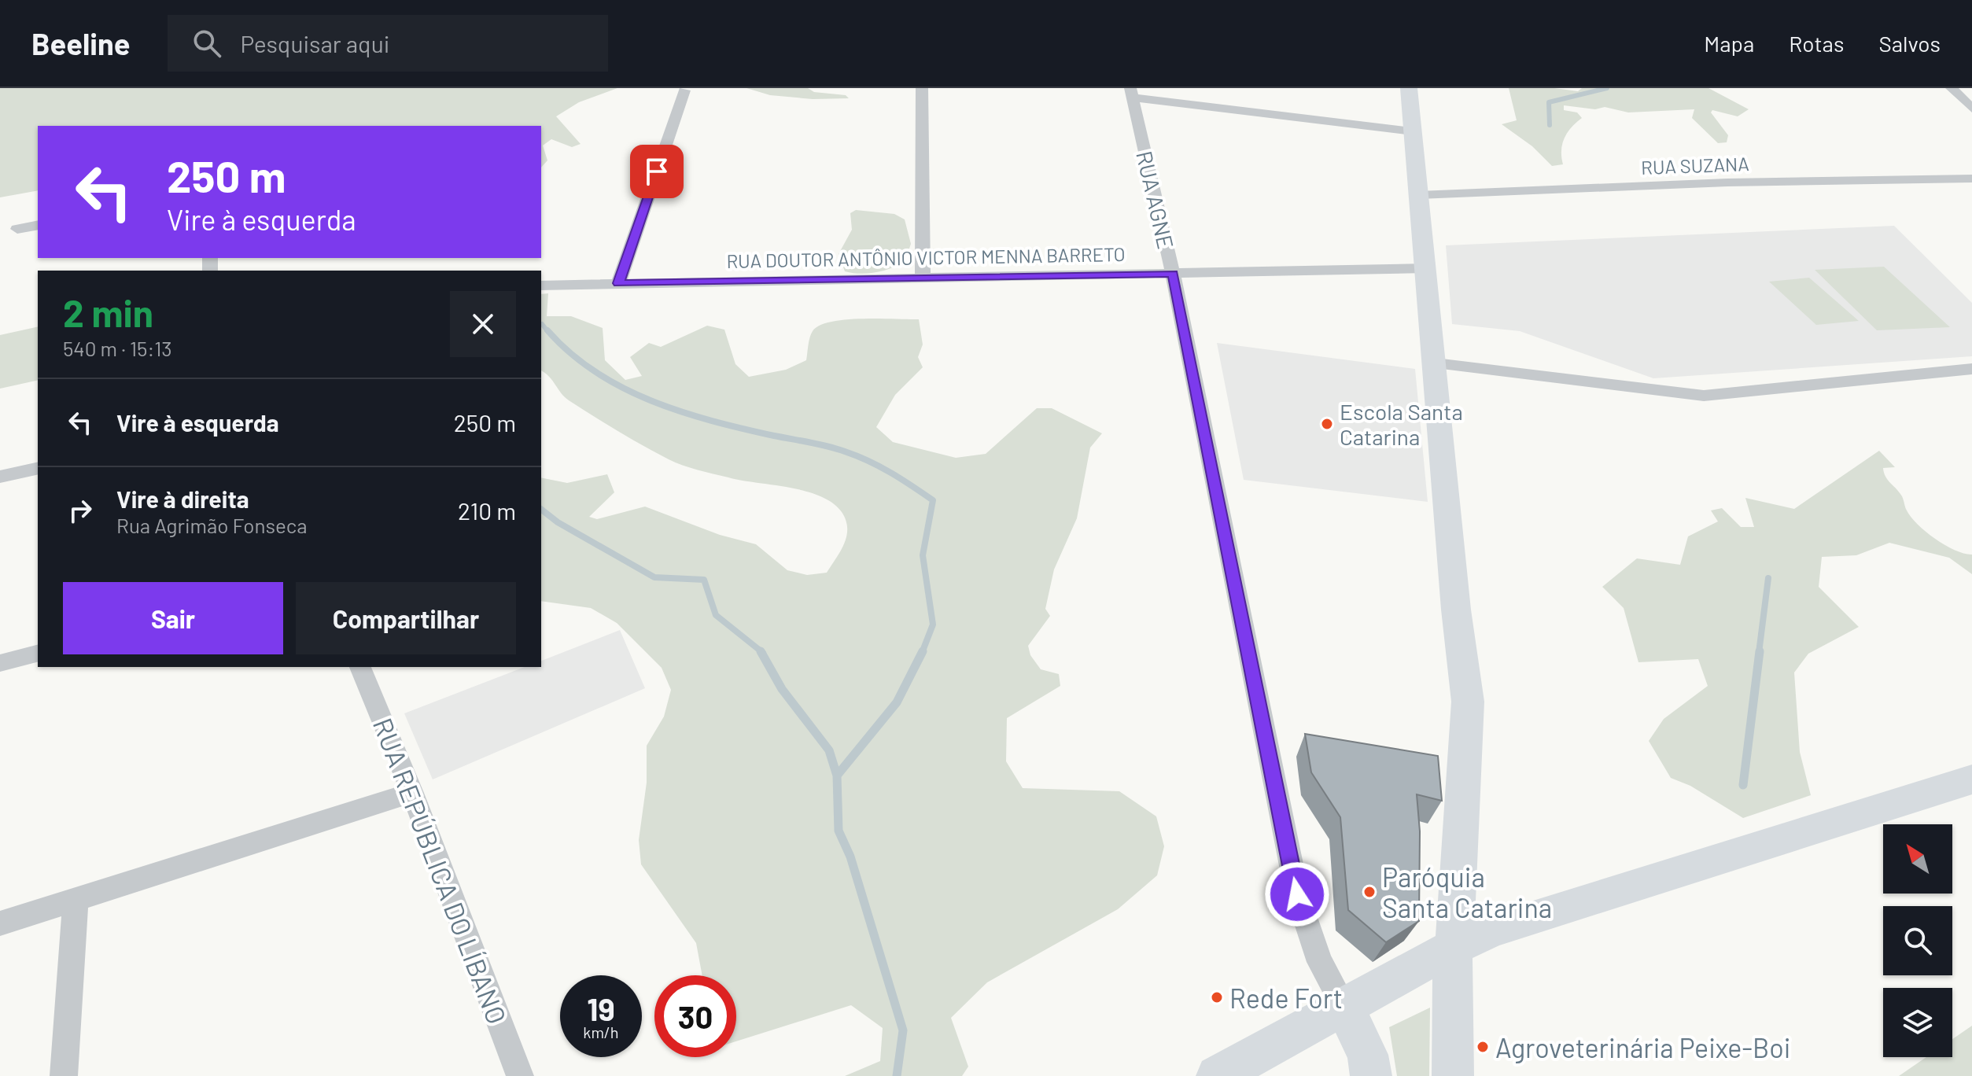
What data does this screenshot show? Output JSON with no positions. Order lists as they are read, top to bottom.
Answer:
{
  "streets": {
    "street": [
      "RUA SUZANA",
      "RUA AGNE",
      "RUA DOUTOR ANTÔNIO VICTOR MENNA BARRETO",
      "RUA REPÚBLICA DO LÍBANO"
    ]
  },
  "crossings": [
    ["RUA AGNE", "RUA DOUTOR ANTÔNIO VICTOR MENNA BARRETO"]
  ],
  "places": [
    "Escola Santa Catarina",
    "Paróquia Santa Catarina",
    "Rede Fort",
    "Agroveterinária Peixe-Boi"
  ],
  "north": "top left",
  "page": {
    "header": "Beeline",
    "search": "Pesquisar aqui",
    "nav": ["Mapa", "Rotas", "Salvos"],
    "turn": ["250 m", "Vire à esquerda"],
    "heading": ["2 min", "540 m · 15:13"],
    "list": [
      {
        "name": "Vire à esquerda",
        "value": "250 m"
      },
      {
        "name": "Vire à direita",
        "note": "Rua Agrimão Fonseca",
        "value": "210 m"
      }
    ],
    "buttons": ["Sair", "Compartilhar"],
    "speed": "19 km/h",
    "limit": "30"
  }
}
